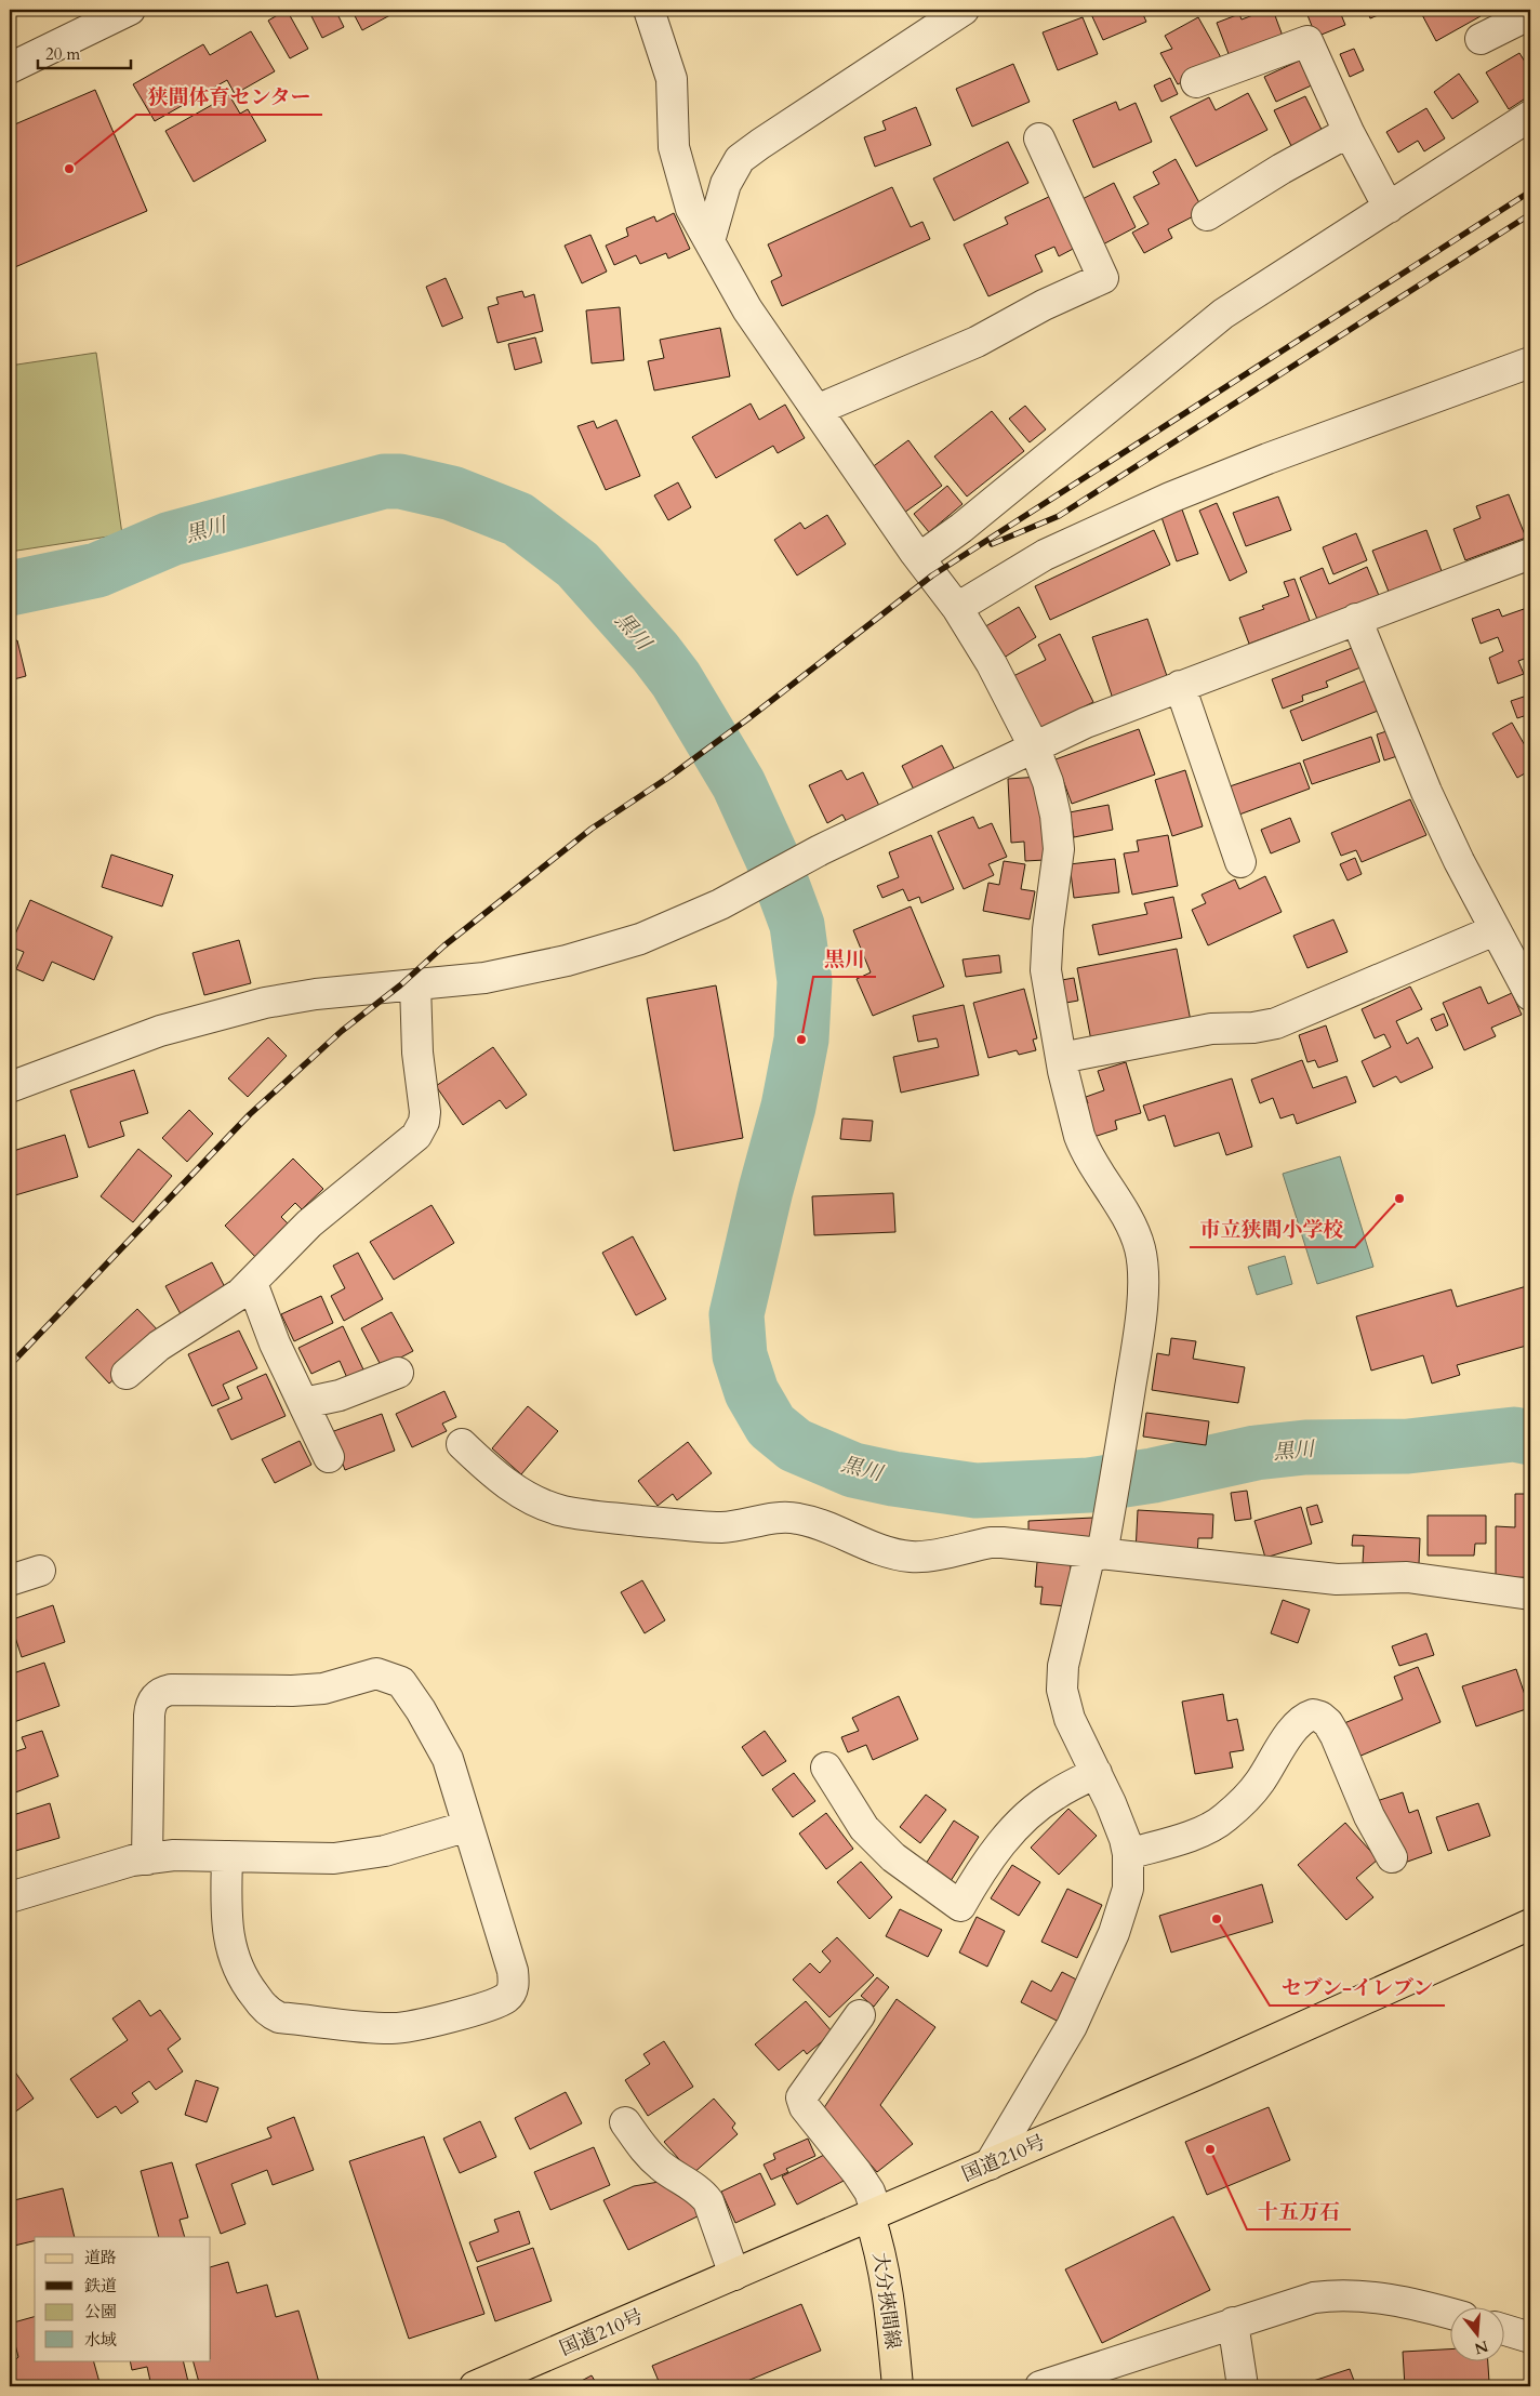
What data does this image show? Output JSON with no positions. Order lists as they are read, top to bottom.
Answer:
{
  "streets": {
    "main road": ["国道210号", "大分挾間線"]
  },
  "crossings": [
    ["国道210号", "大分挾間線"]
  ],
  "water": ["黒川"],
  "places": [
    "狭間体育センター",
    "黒川",
    "市立狭間小学校",
    "セブン-イレブン",
    "十五万石"
  ],
  "legend": [
    "道路",
    "鉄道",
    "公園",
    "水域"
  ],
  "scale_bar": "20 m",
  "north": "bottom"
}
